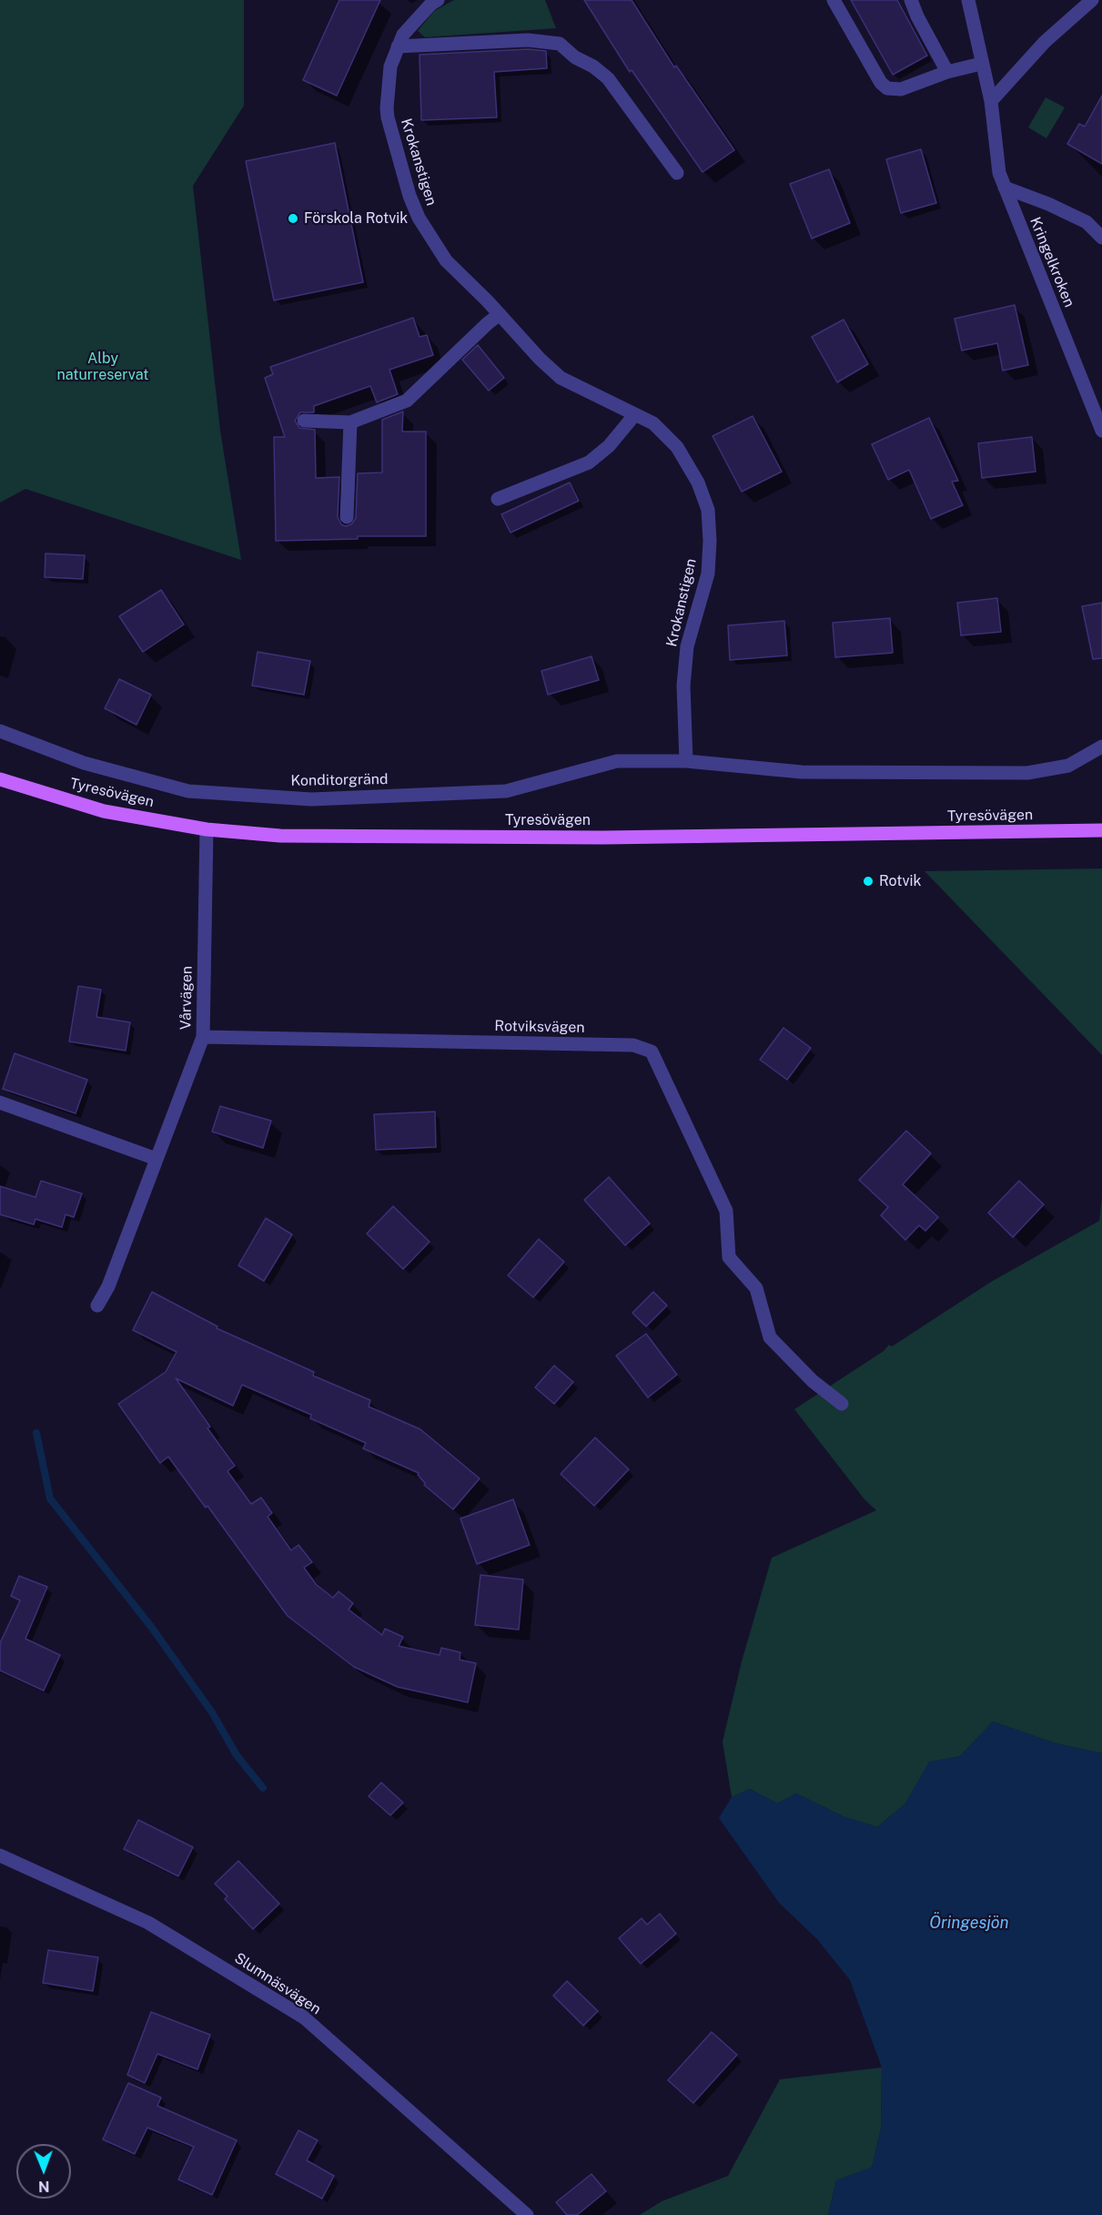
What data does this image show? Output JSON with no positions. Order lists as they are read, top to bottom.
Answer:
{
  "streets": {
    "main road": ["Tyresövägen"],
    "street": [
      "Krokanstigen",
      "Kringelkroken",
      "Konditorgränd",
      "Vårvägen",
      "Rotviksvägen",
      "Slumnäsvägen"
    ]
  },
  "crossings": [
    ["Krokanstigen", "Konditorgränd"],
    ["Tyresövägen", "Vårvägen"],
    ["Vårvägen", "Rotviksvägen"]
  ],
  "water": ["Öringesjön"],
  "parks": ["Alby naturreservat"],
  "places": ["Förskola Rotvik", "Rotvik"],
  "north": "bottom"
}
